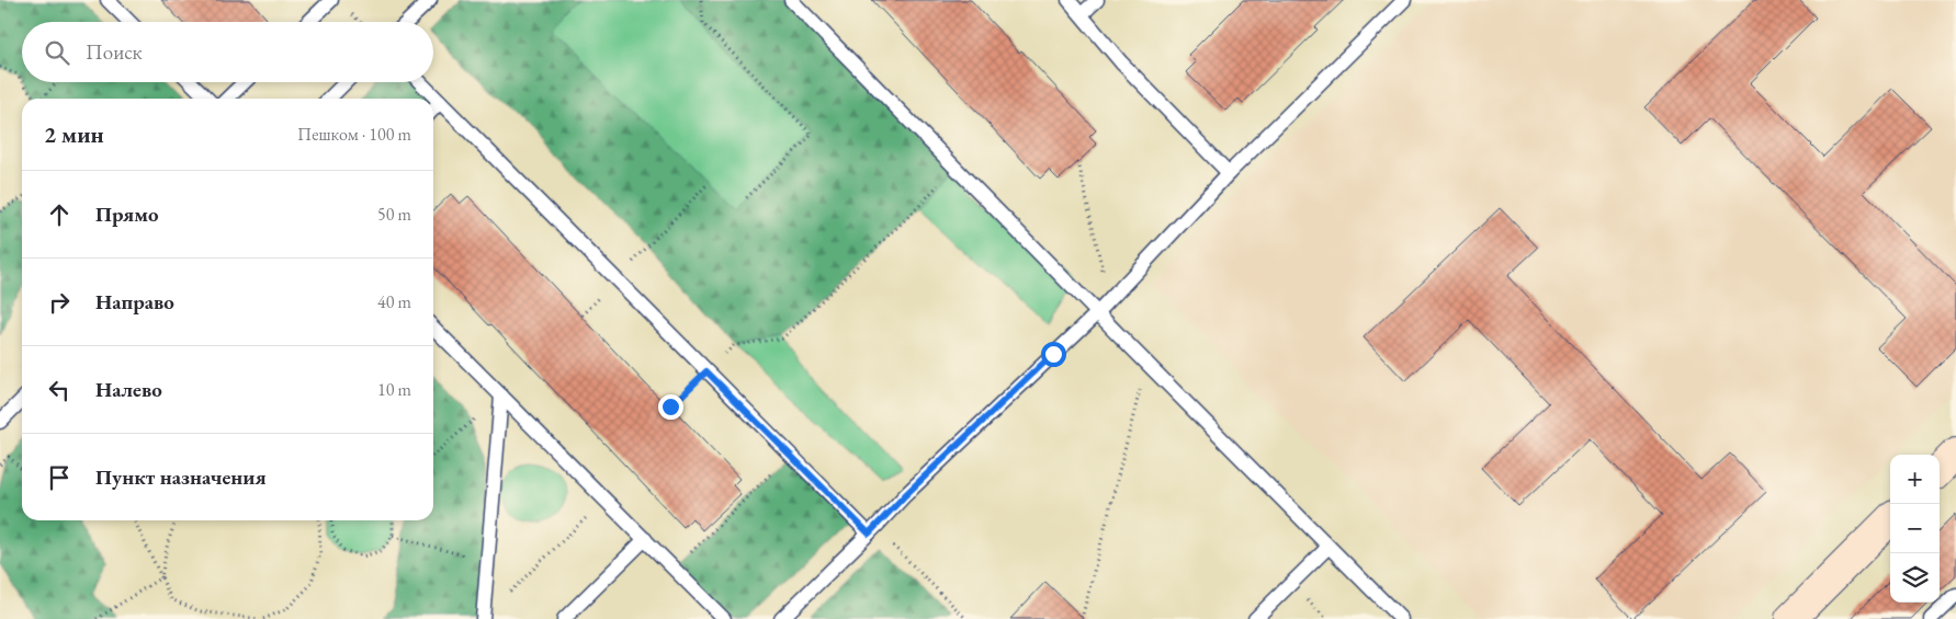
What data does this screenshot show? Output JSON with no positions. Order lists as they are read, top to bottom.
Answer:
{
  "page": {
    "search": "Поиск",
    "heading": ["2 мин", "Пешком · 100 m"],
    "list": [
      ["Прямо", "50 m"],
      ["Направо", "40 m"],
      ["Налево", "10 m"],
      "Пункт назначения"
    ],
    "map_buttons": ["+", "−"]
  }
}
